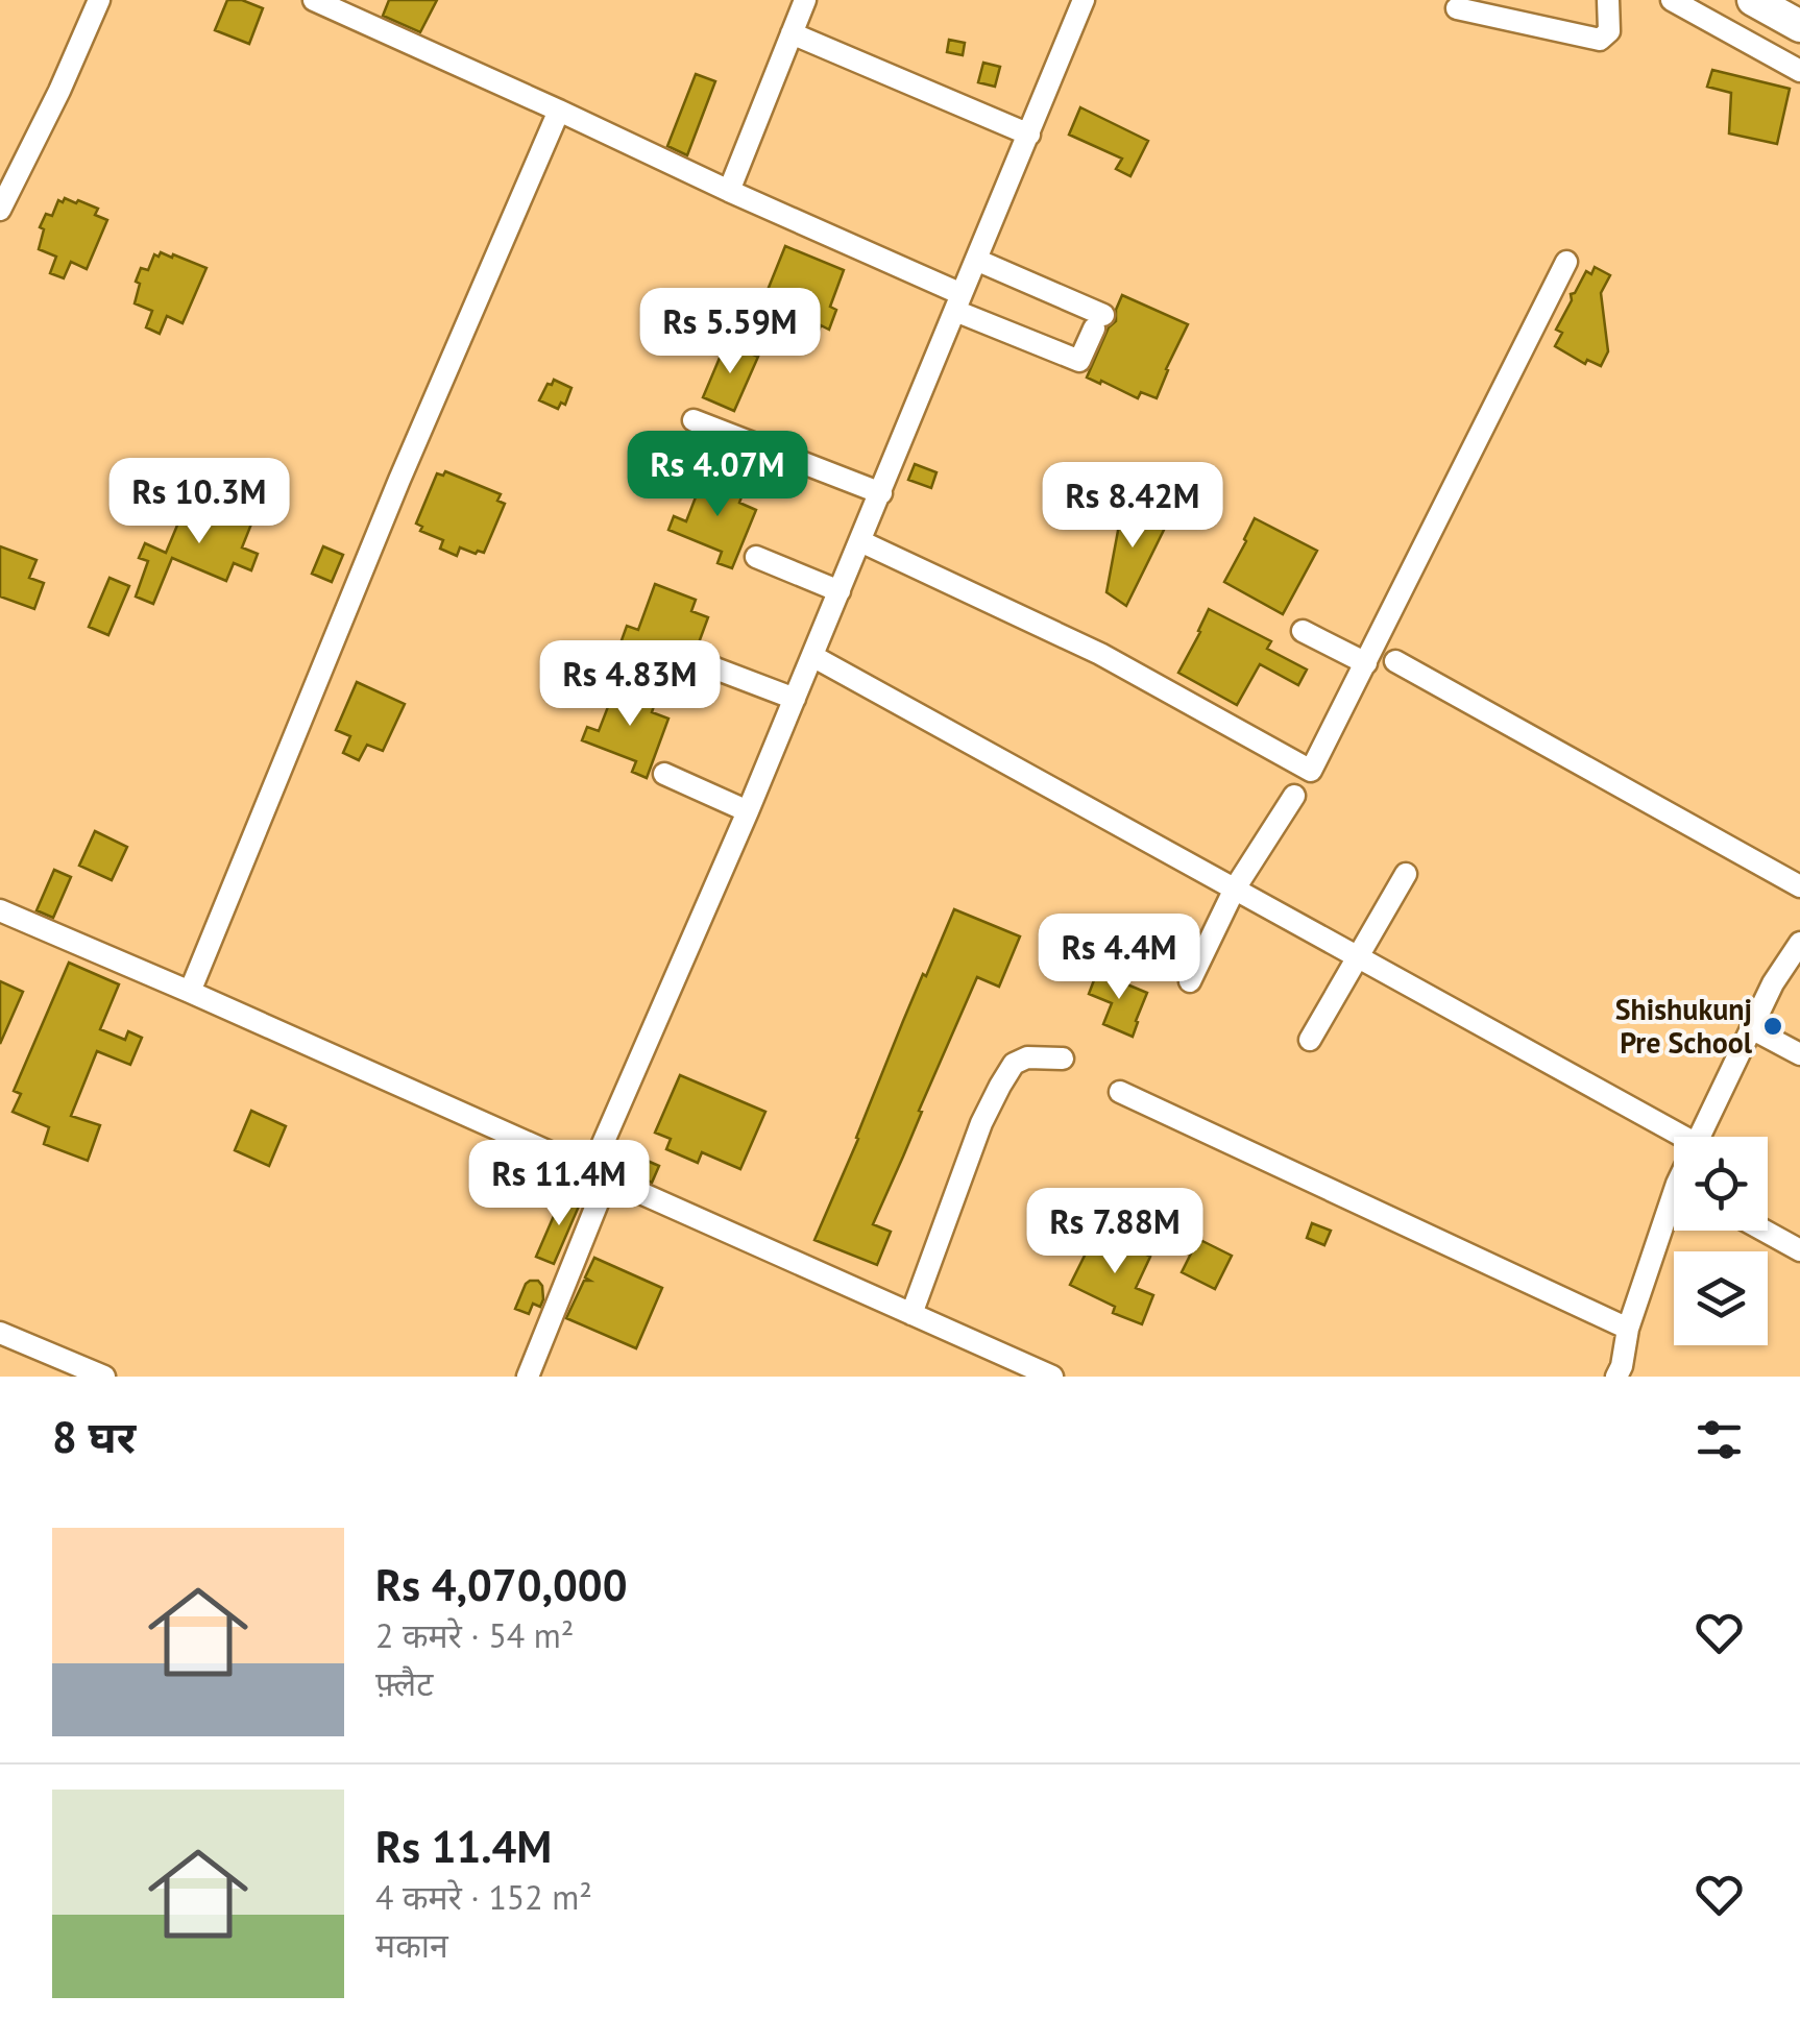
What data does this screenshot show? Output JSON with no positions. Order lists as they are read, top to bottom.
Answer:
{
  "places": ["Shishukunj Pre School"],
  "page": {
    "price": [
      "Rs 5.59M",
      "Rs 4.07M",
      "Rs 10.3M",
      "Rs 8.42M",
      "Rs 4.83M",
      "Rs 4.4M",
      "Rs 11.4M",
      "Rs 7.88M"
    ],
    "heading": "8 घर",
    "list": [
      {
        "name": "Rs 4,070,000",
        "note": "2 कमरे · 54 m² · फ़्लैट"
      },
      {
        "name": "Rs 11.4M",
        "note": "4 कमरे · 152 m² · मकान"
      }
    ]
  }
}
